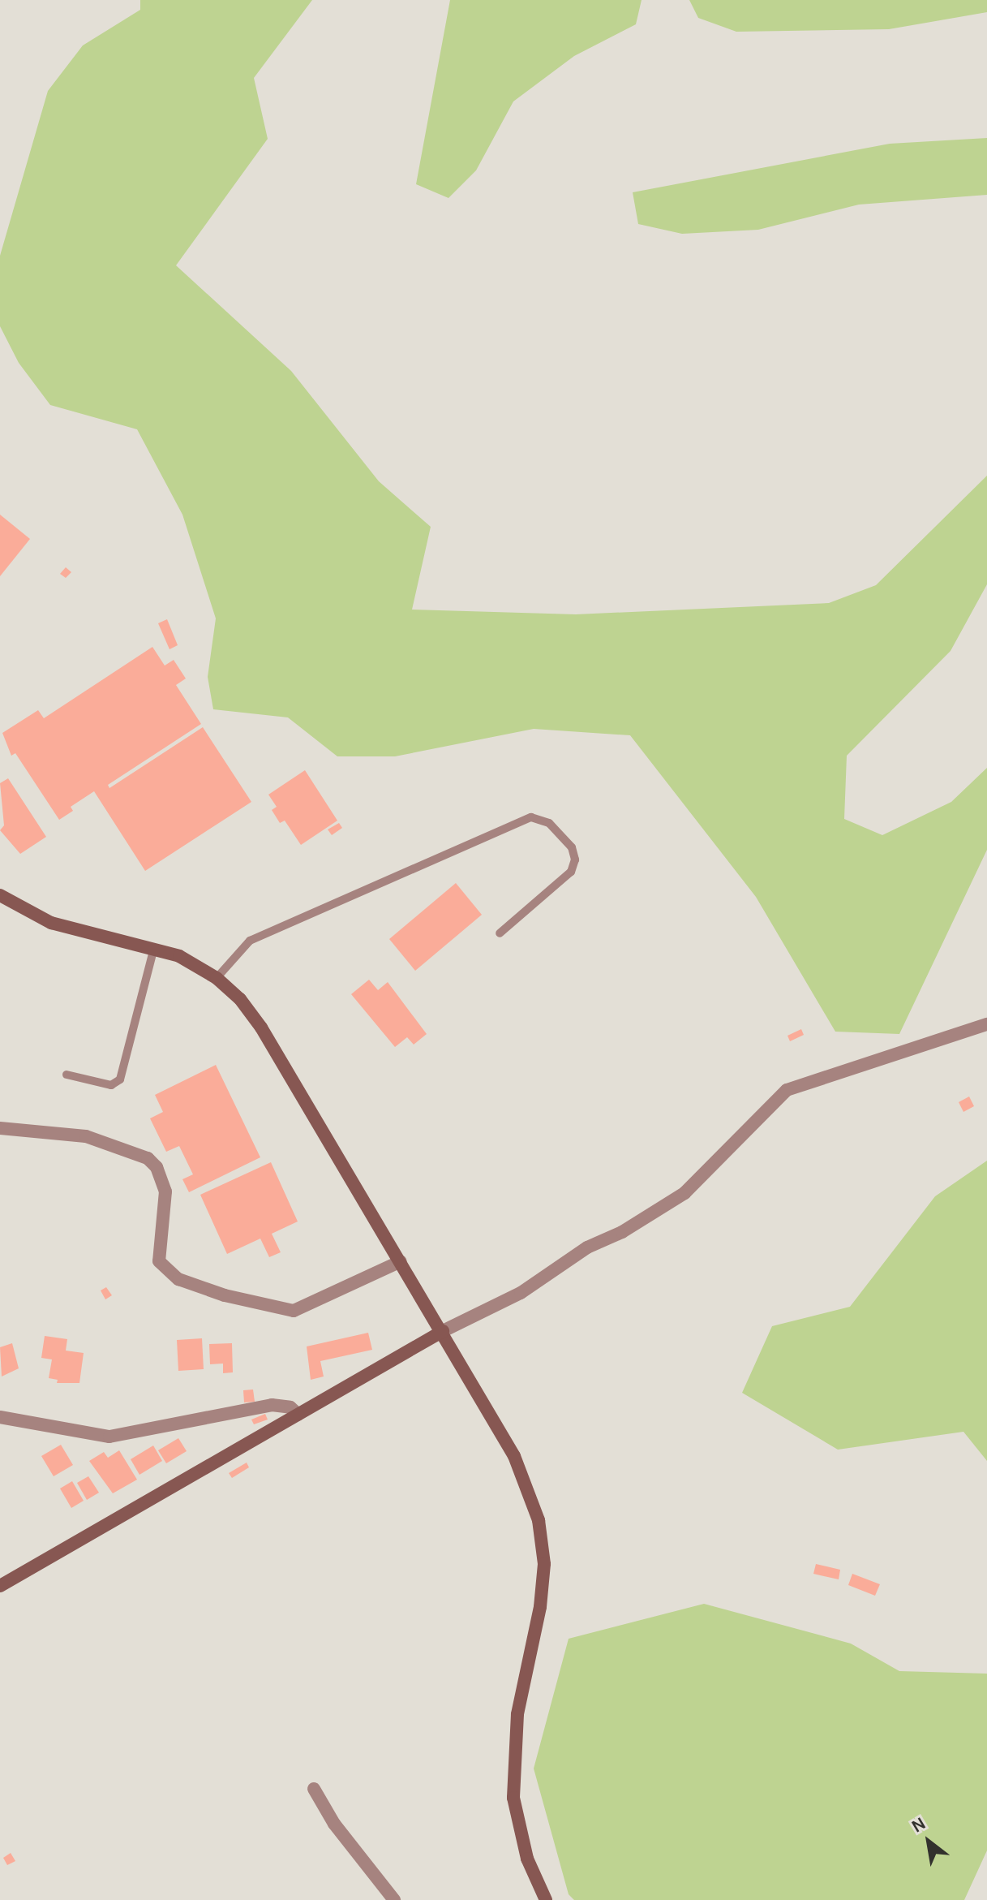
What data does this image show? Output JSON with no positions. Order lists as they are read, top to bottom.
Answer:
{
  "north": "top left"
}
